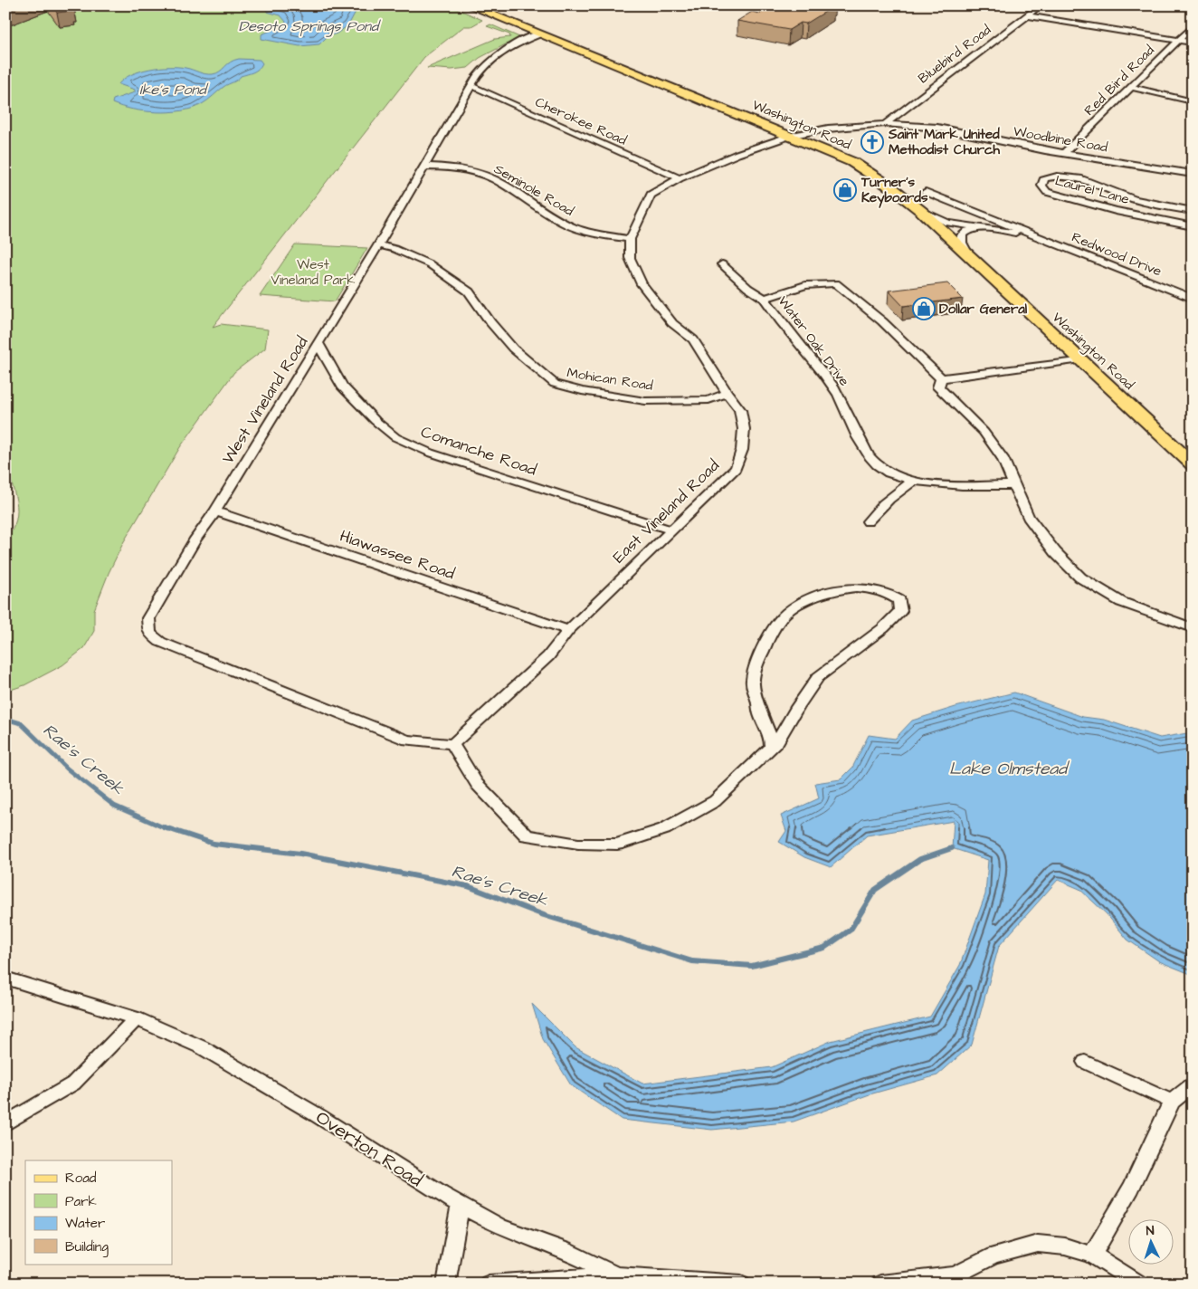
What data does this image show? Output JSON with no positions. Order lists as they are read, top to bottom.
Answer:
{
  "streets": {
    "main road": ["Washington Road"],
    "street": [
      "Bluebird Road",
      "Red Bird Road",
      "Cherokee Road",
      "Woodbine Road",
      "Seminole Road",
      "Laurel Lane",
      "Redwood Drive",
      "Water Oak Drive",
      "Mohican Road",
      "West Vineland Road",
      "Comanche Road",
      "East Vineland Road",
      "Hiawassee Road",
      "Overton Road"
    ]
  },
  "crossings": [
    ["Bluebird Road", "Woodbine Road"],
    ["Red Bird Road", "Woodbine Road"],
    ["Cherokee Road", "West Vineland Road"],
    ["Cherokee Road", "East Vineland Road"],
    ["Washington Road", "Woodbine Road"],
    ["Washington Road", "Redwood Drive"],
    ["Washington Road", "West Vineland Road"],
    ["Washington Road", "East Vineland Road"],
    ["Woodbine Road", "East Vineland Road"],
    ["Seminole Road", "West Vineland Road"],
    ["Seminole Road", "East Vineland Road"],
    ["Mohican Road", "West Vineland Road"],
    ["Mohican Road", "East Vineland Road"],
    ["West Vineland Road", "Comanche Road"],
    ["West Vineland Road", "East Vineland Road"],
    ["West Vineland Road", "Hiawassee Road"],
    ["Comanche Road", "East Vineland Road"],
    ["East Vineland Road", "Hiawassee Road"]
  ],
  "water": [
    "Desoto Springs Pond",
    "Ike's Pond",
    "Rae's Creek",
    "Lake Olmstead"
  ],
  "parks": ["West Vineland Park"],
  "places": {
    "church": ["Saint Mark United Methodist Church"],
    "shop": ["Turner's Keyboards", "Dollar General"]
  },
  "legend": [
    "Road",
    "Park",
    "Water",
    "Building"
  ],
  "north": "top"
}
